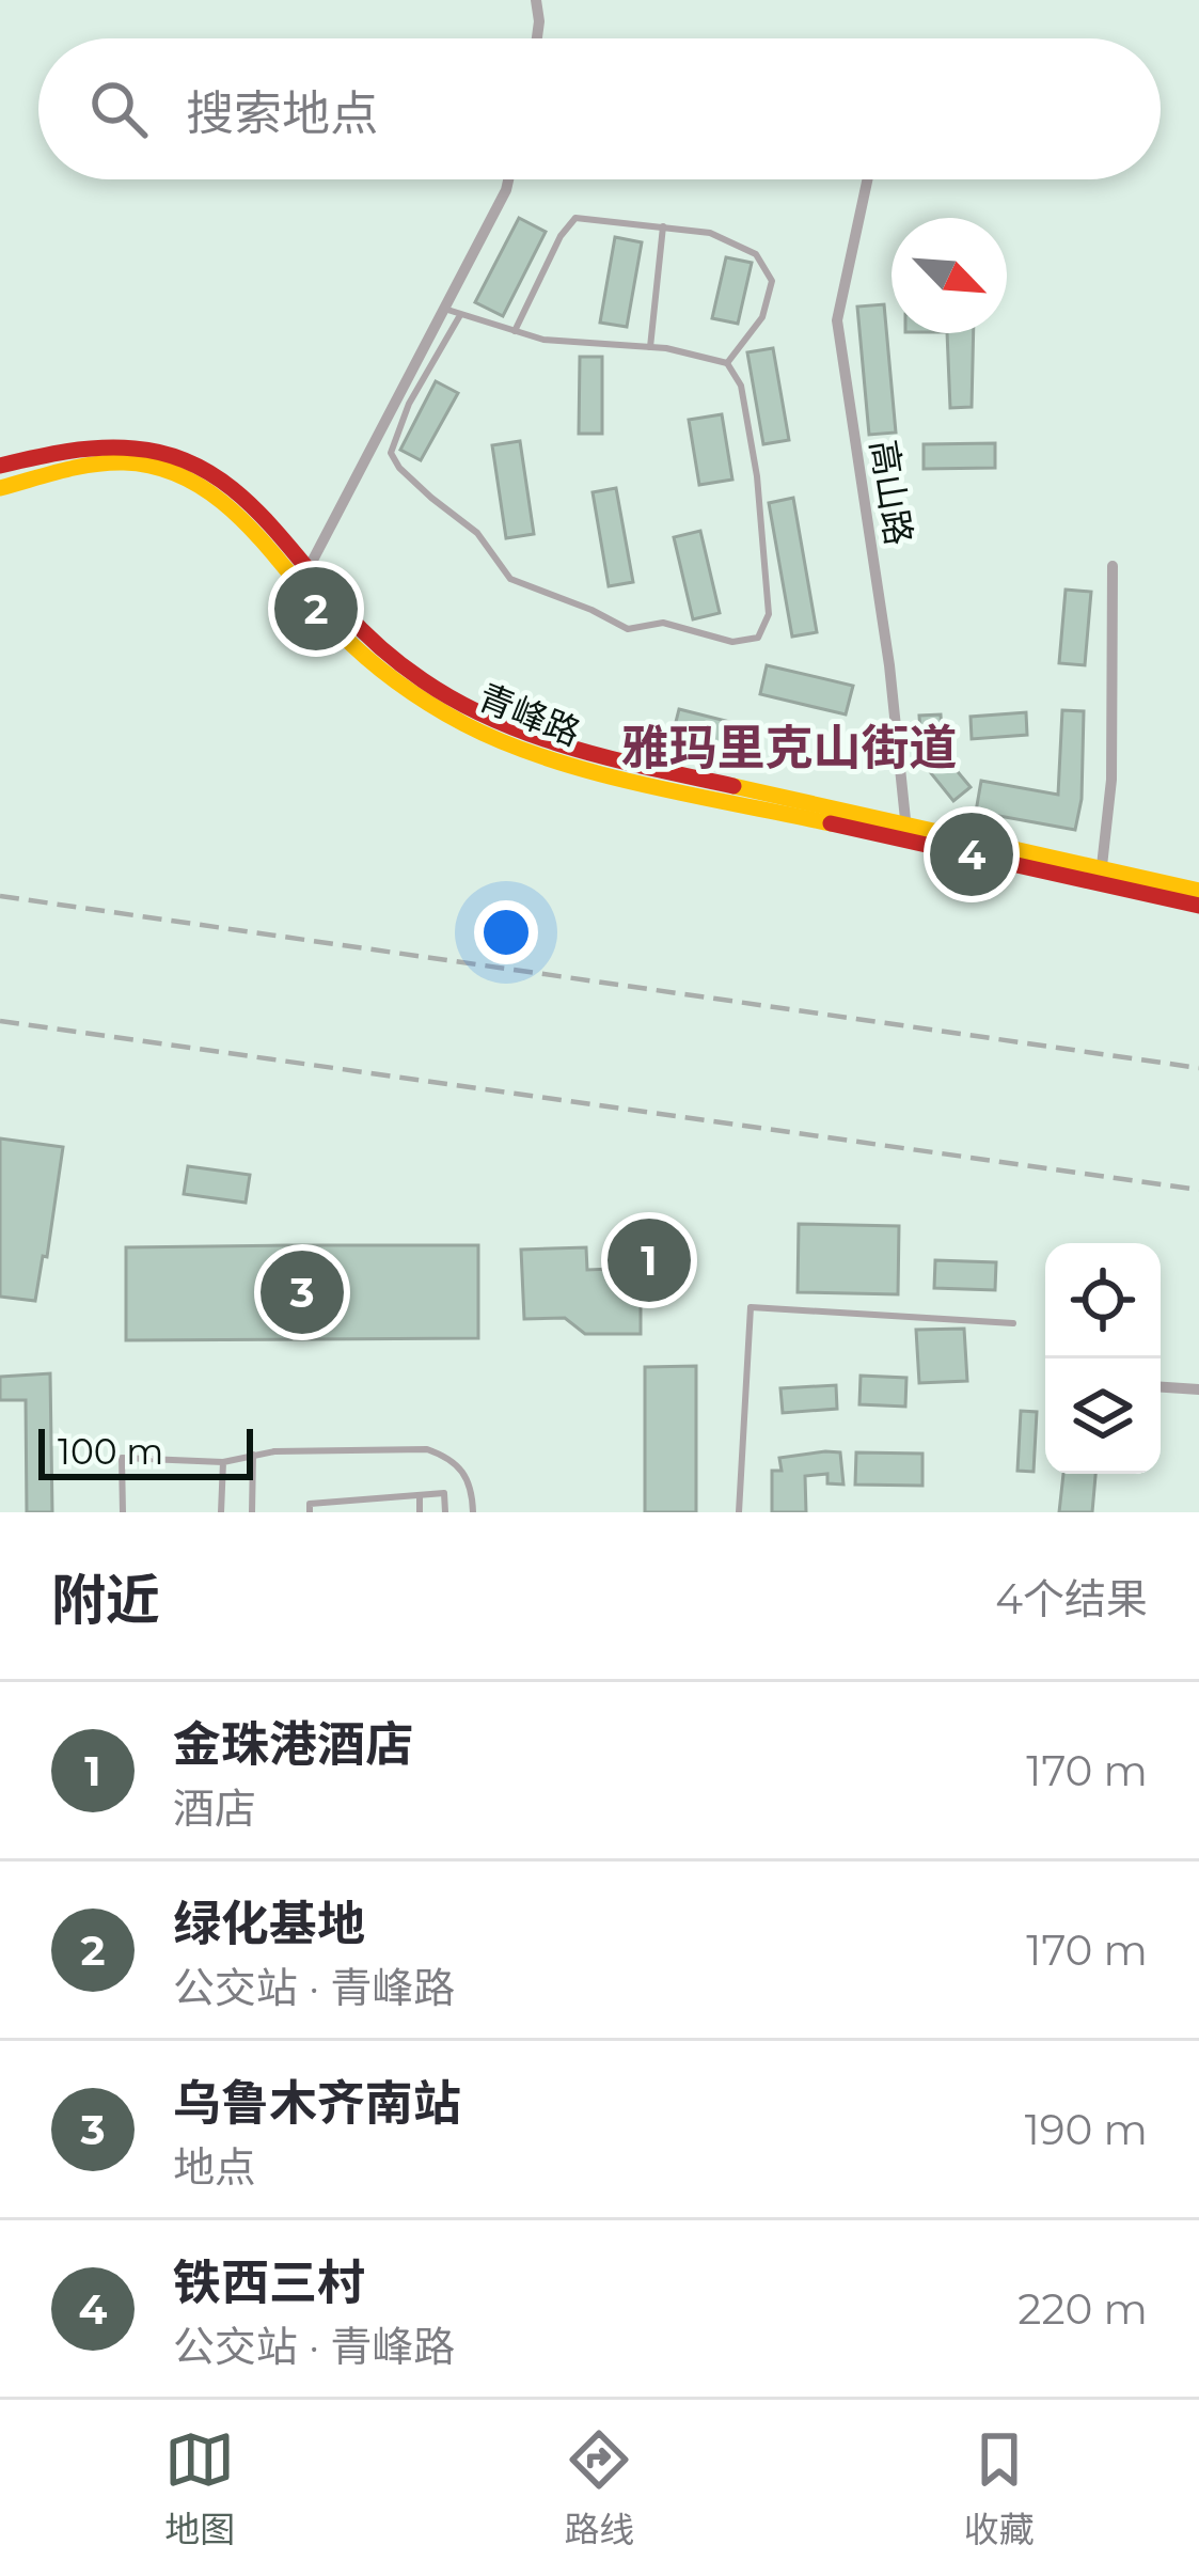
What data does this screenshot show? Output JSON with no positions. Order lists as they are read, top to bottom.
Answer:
{
  "streets": {
    "main road": ["青峰路"],
    "street": ["高山路"]
  },
  "crossings": [
    ["高山路", "青峰路"]
  ],
  "districts": ["雅玛里克山街道"],
  "scale_bar": "100 m",
  "north": "bottom right",
  "page": {
    "search": "搜索地点",
    "pins": [
      "2",
      "4",
      "1",
      "3"
    ],
    "scale": "100 m",
    "heading": ["附近", "4个结果"],
    "list": [
      {
        "mark": "1",
        "name": "金珠港酒店",
        "note": "酒店",
        "value": "170 m"
      },
      {
        "mark": "2",
        "name": "绿化基地",
        "note": "公交站 · 青峰路",
        "value": "170 m"
      },
      {
        "mark": "3",
        "name": "乌鲁木齐南站",
        "note": "地点",
        "value": "190 m"
      },
      {
        "mark": "4",
        "name": "铁西三村",
        "note": "公交站 · 青峰路",
        "value": "220 m"
      }
    ],
    "nav": ["地图", "路线", "收藏"]
  }
}
